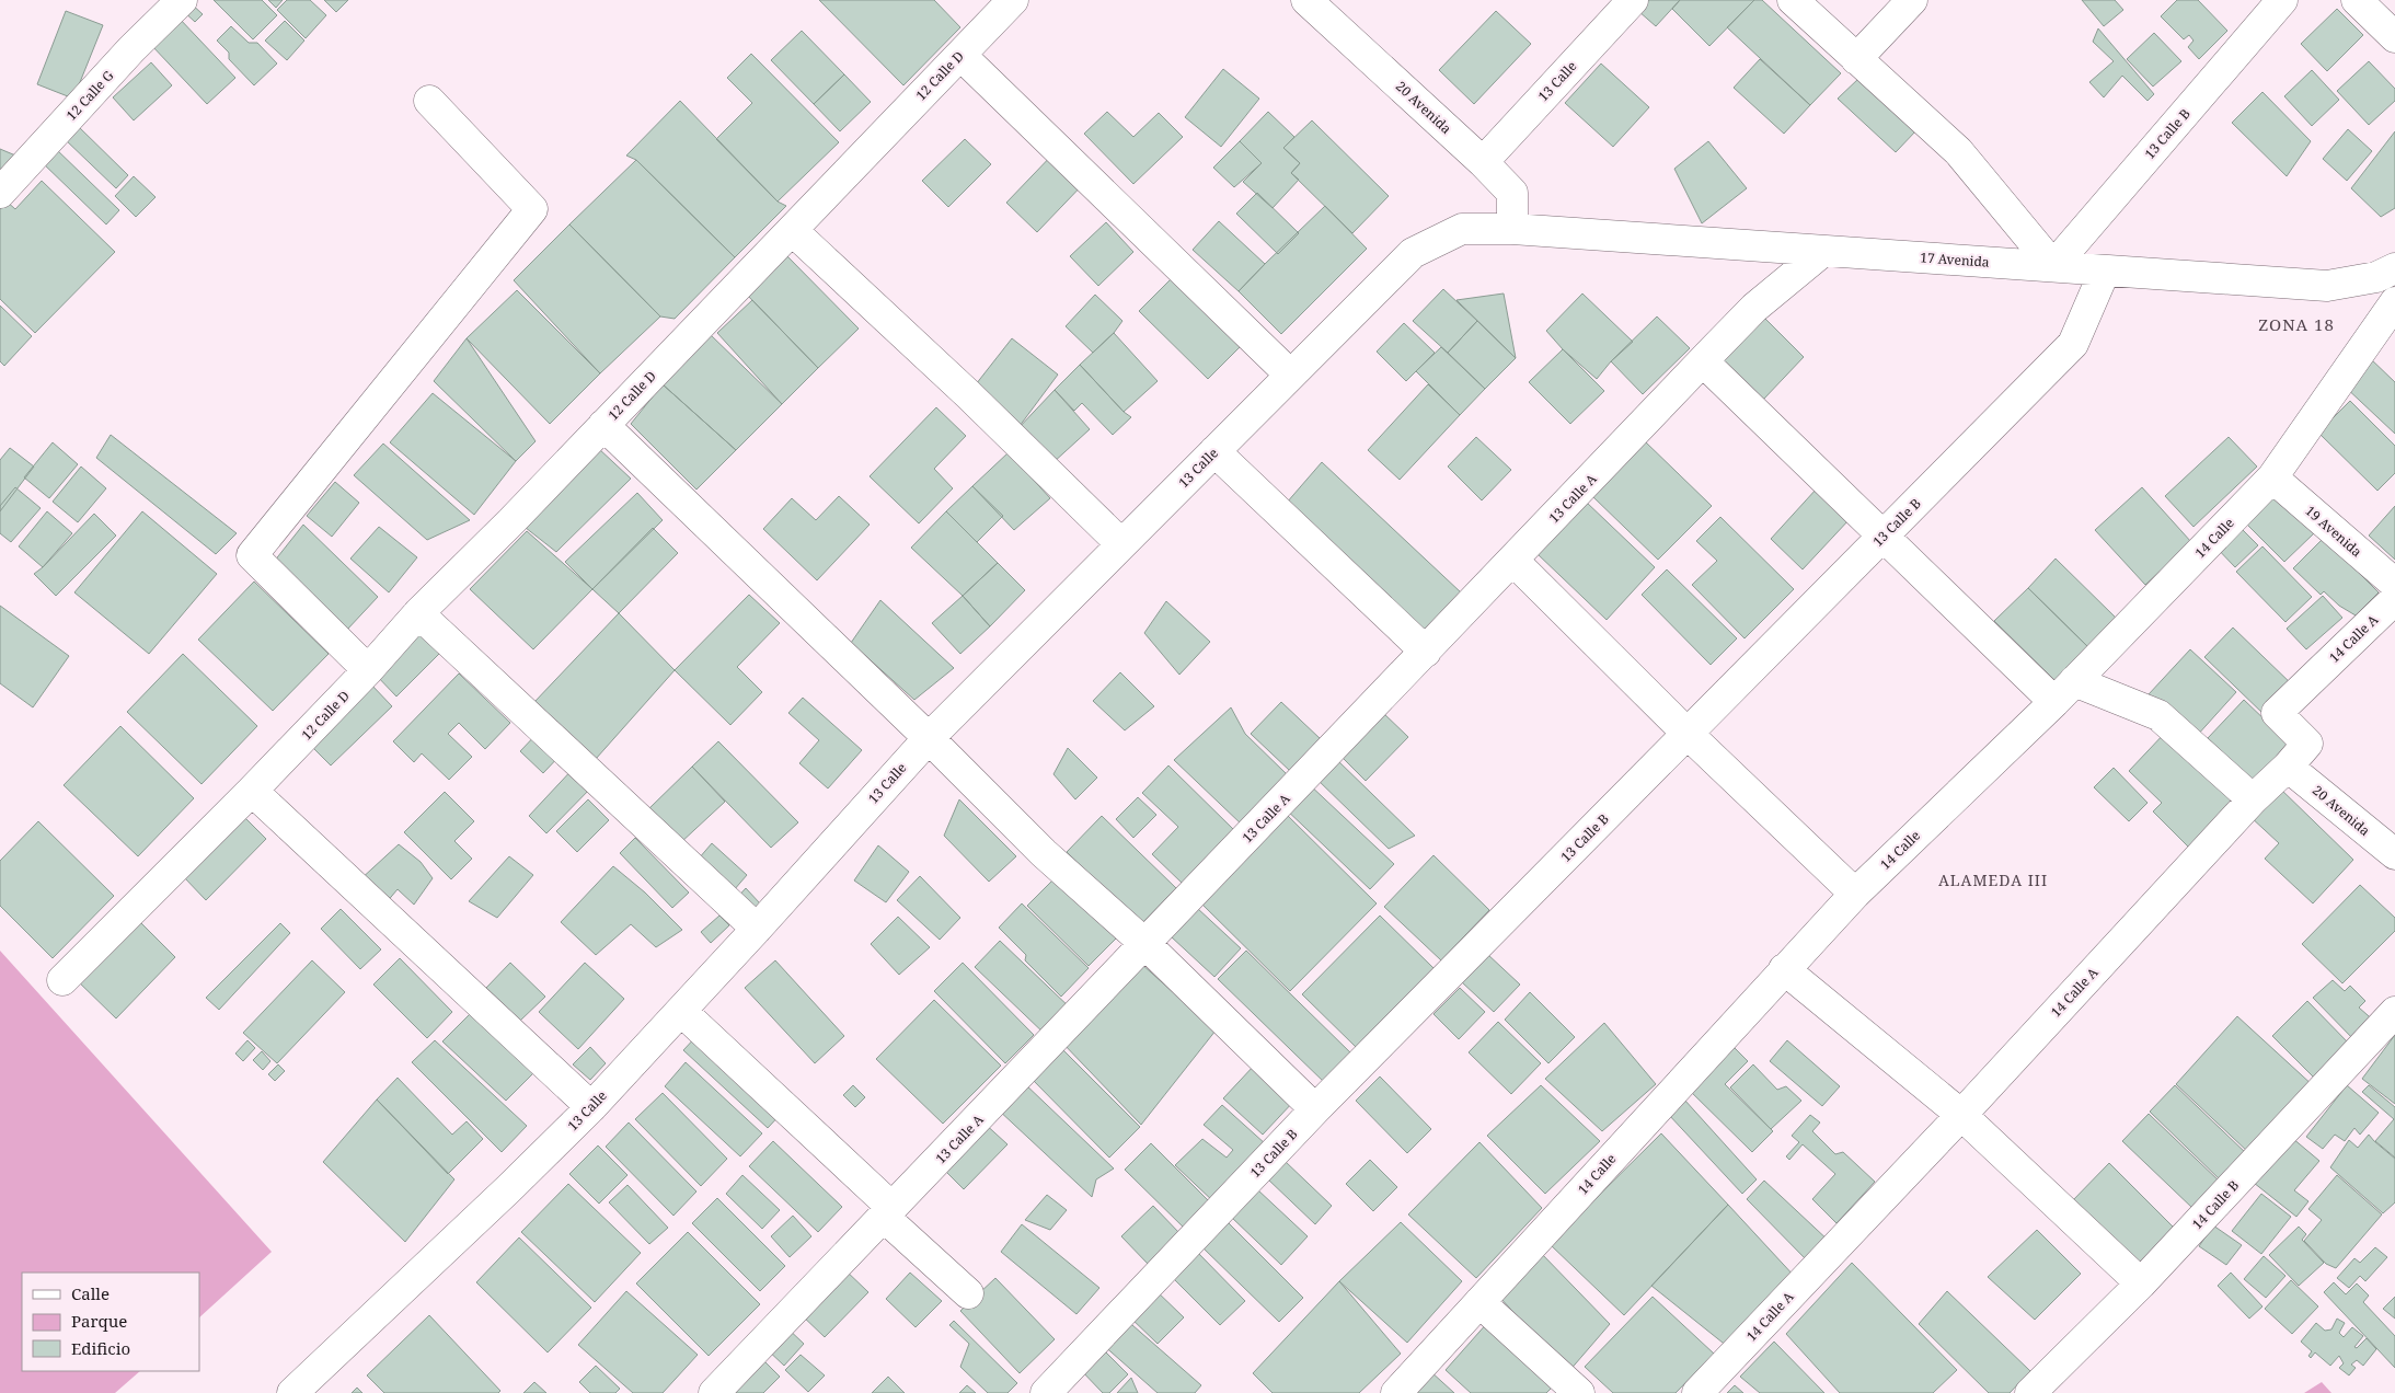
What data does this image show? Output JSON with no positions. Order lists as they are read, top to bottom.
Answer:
{
  "streets": {
    "street": [
      "12 Calle D",
      "13 Calle",
      "12 Calle G",
      "20 Avenida",
      "13 Calle B",
      "17 Avenida",
      "13 Calle A",
      "19 Avenida",
      "14 Calle",
      "14 Calle A",
      "14 Calle B"
    ]
  },
  "crossings": [
    ["13 Calle", "20 Avenida"],
    ["13 Calle", "17 Avenida"],
    ["20 Avenida", "17 Avenida"],
    ["20 Avenida", "14 Calle A"],
    ["13 Calle B", "17 Avenida"],
    ["17 Avenida", "13 Calle A"],
    ["19 Avenida", "14 Calle"]
  ],
  "districts": ["ZONA 18", "ALAMEDA III"],
  "legend": ["Calle", "Parque", "Edificio"]
}
